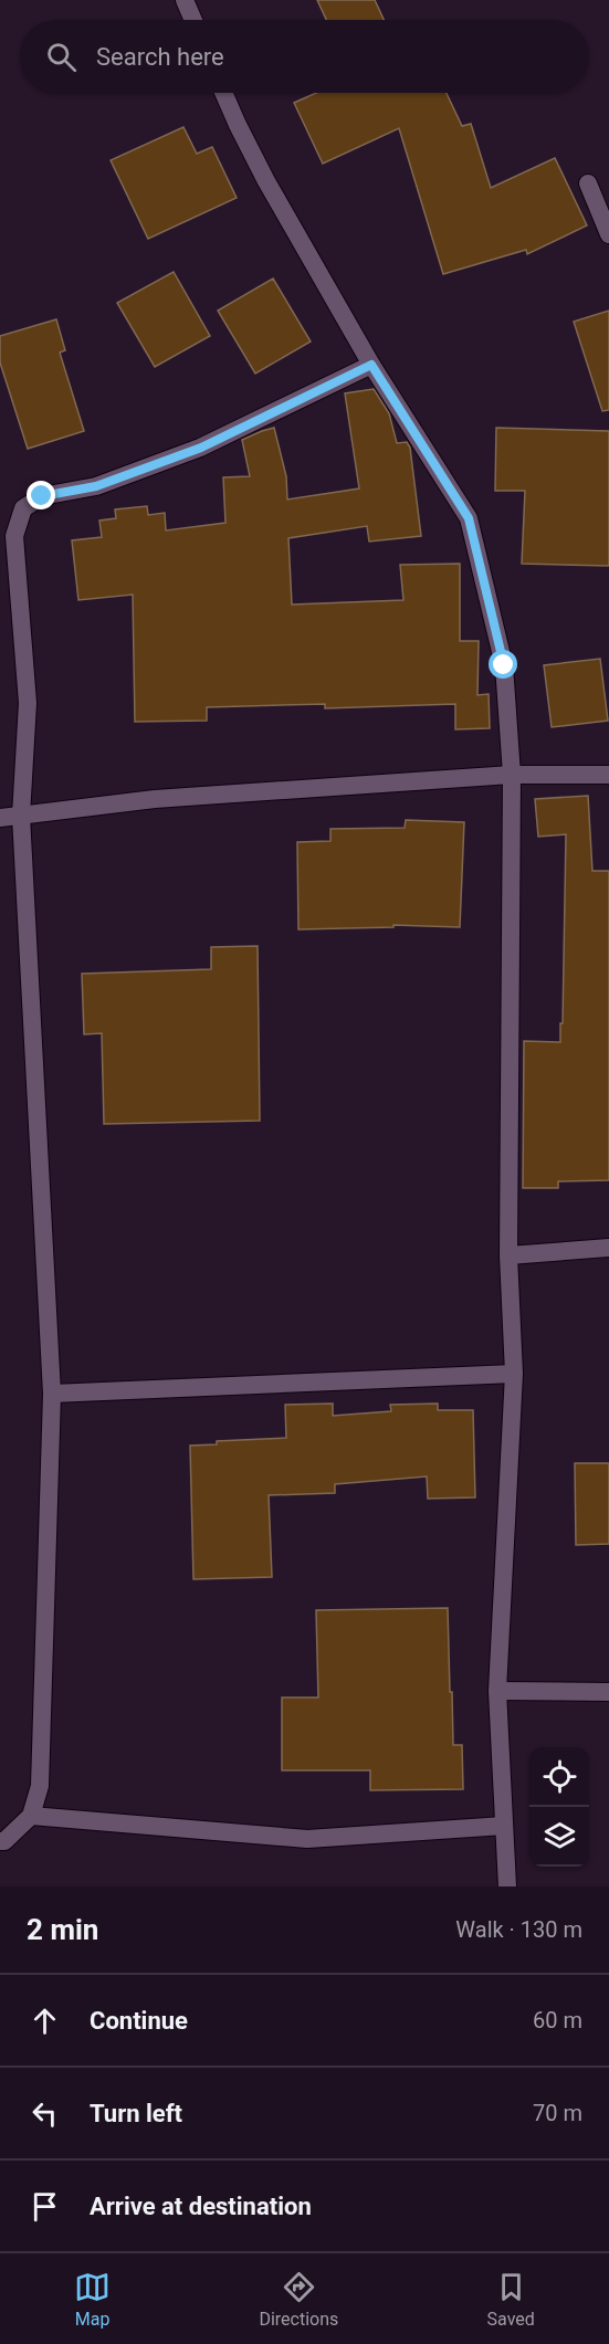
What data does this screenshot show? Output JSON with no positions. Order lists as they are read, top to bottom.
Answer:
{
  "page": {
    "search": "Search here",
    "heading": ["2 min", "Walk · 130 m"],
    "list": [
      ["Continue", "60 m"],
      ["Turn left", "70 m"],
      "Arrive at destination"
    ],
    "nav": ["Map", "Directions", "Saved"]
  }
}
